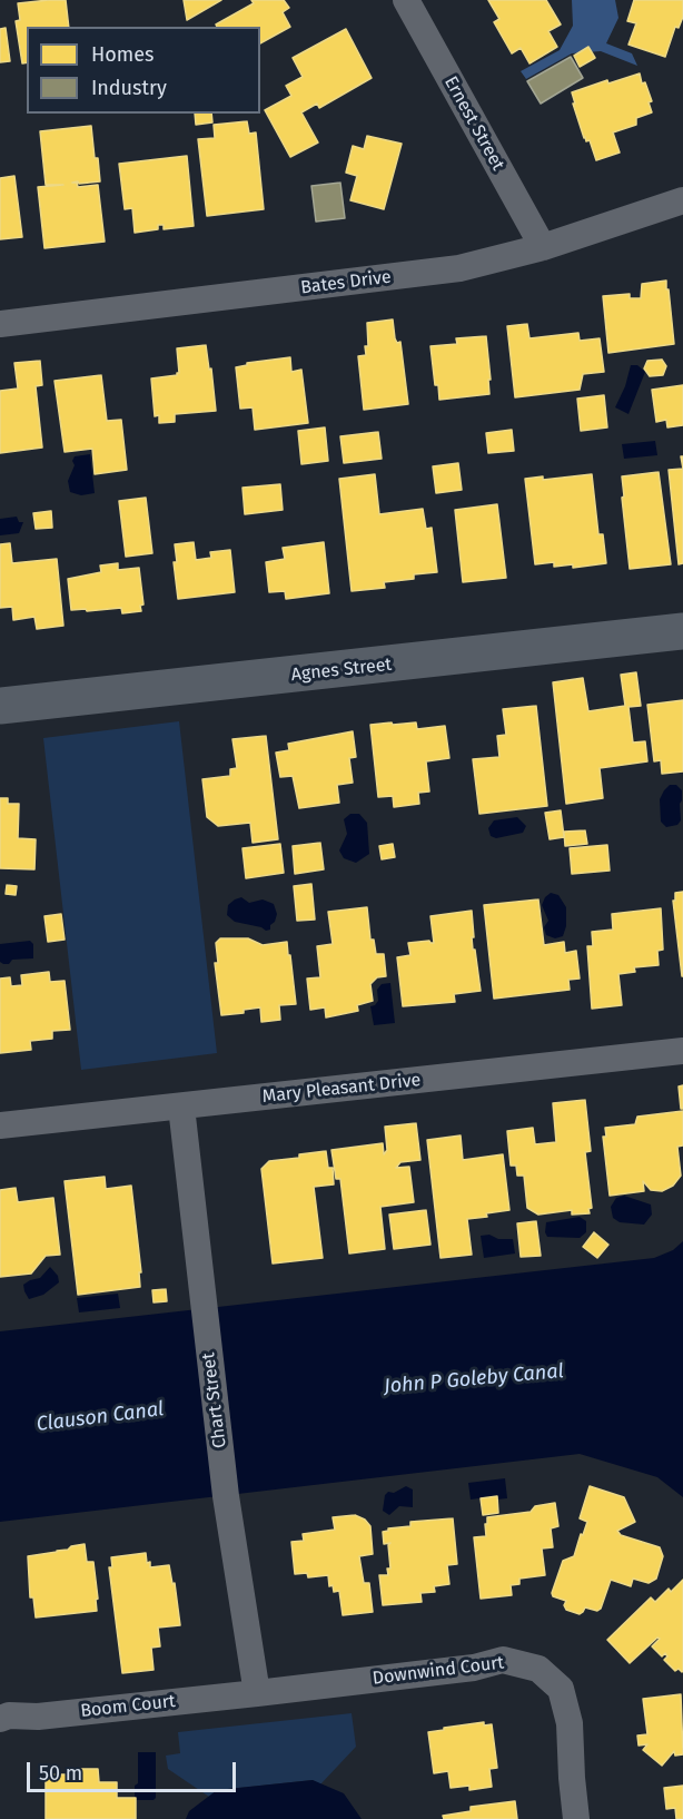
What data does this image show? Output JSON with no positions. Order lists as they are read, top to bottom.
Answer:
{
  "streets": {
    "street": [
      "Ernest Street",
      "Bates Drive",
      "Agnes Street",
      "Mary Pleasant Drive",
      "Chart Street",
      "Downwind Court",
      "Boom Court"
    ]
  },
  "crossings": [
    ["Ernest Street", "Bates Drive"],
    ["Mary Pleasant Drive", "Chart Street"],
    ["Chart Street", "Downwind Court"],
    ["Chart Street", "Boom Court"],
    ["Downwind Court", "Boom Court"]
  ],
  "water": ["John P Goleby Canal", "Clauson Canal"],
  "legend": ["Homes", "Industry"],
  "scale_bar": "50 m"
}
